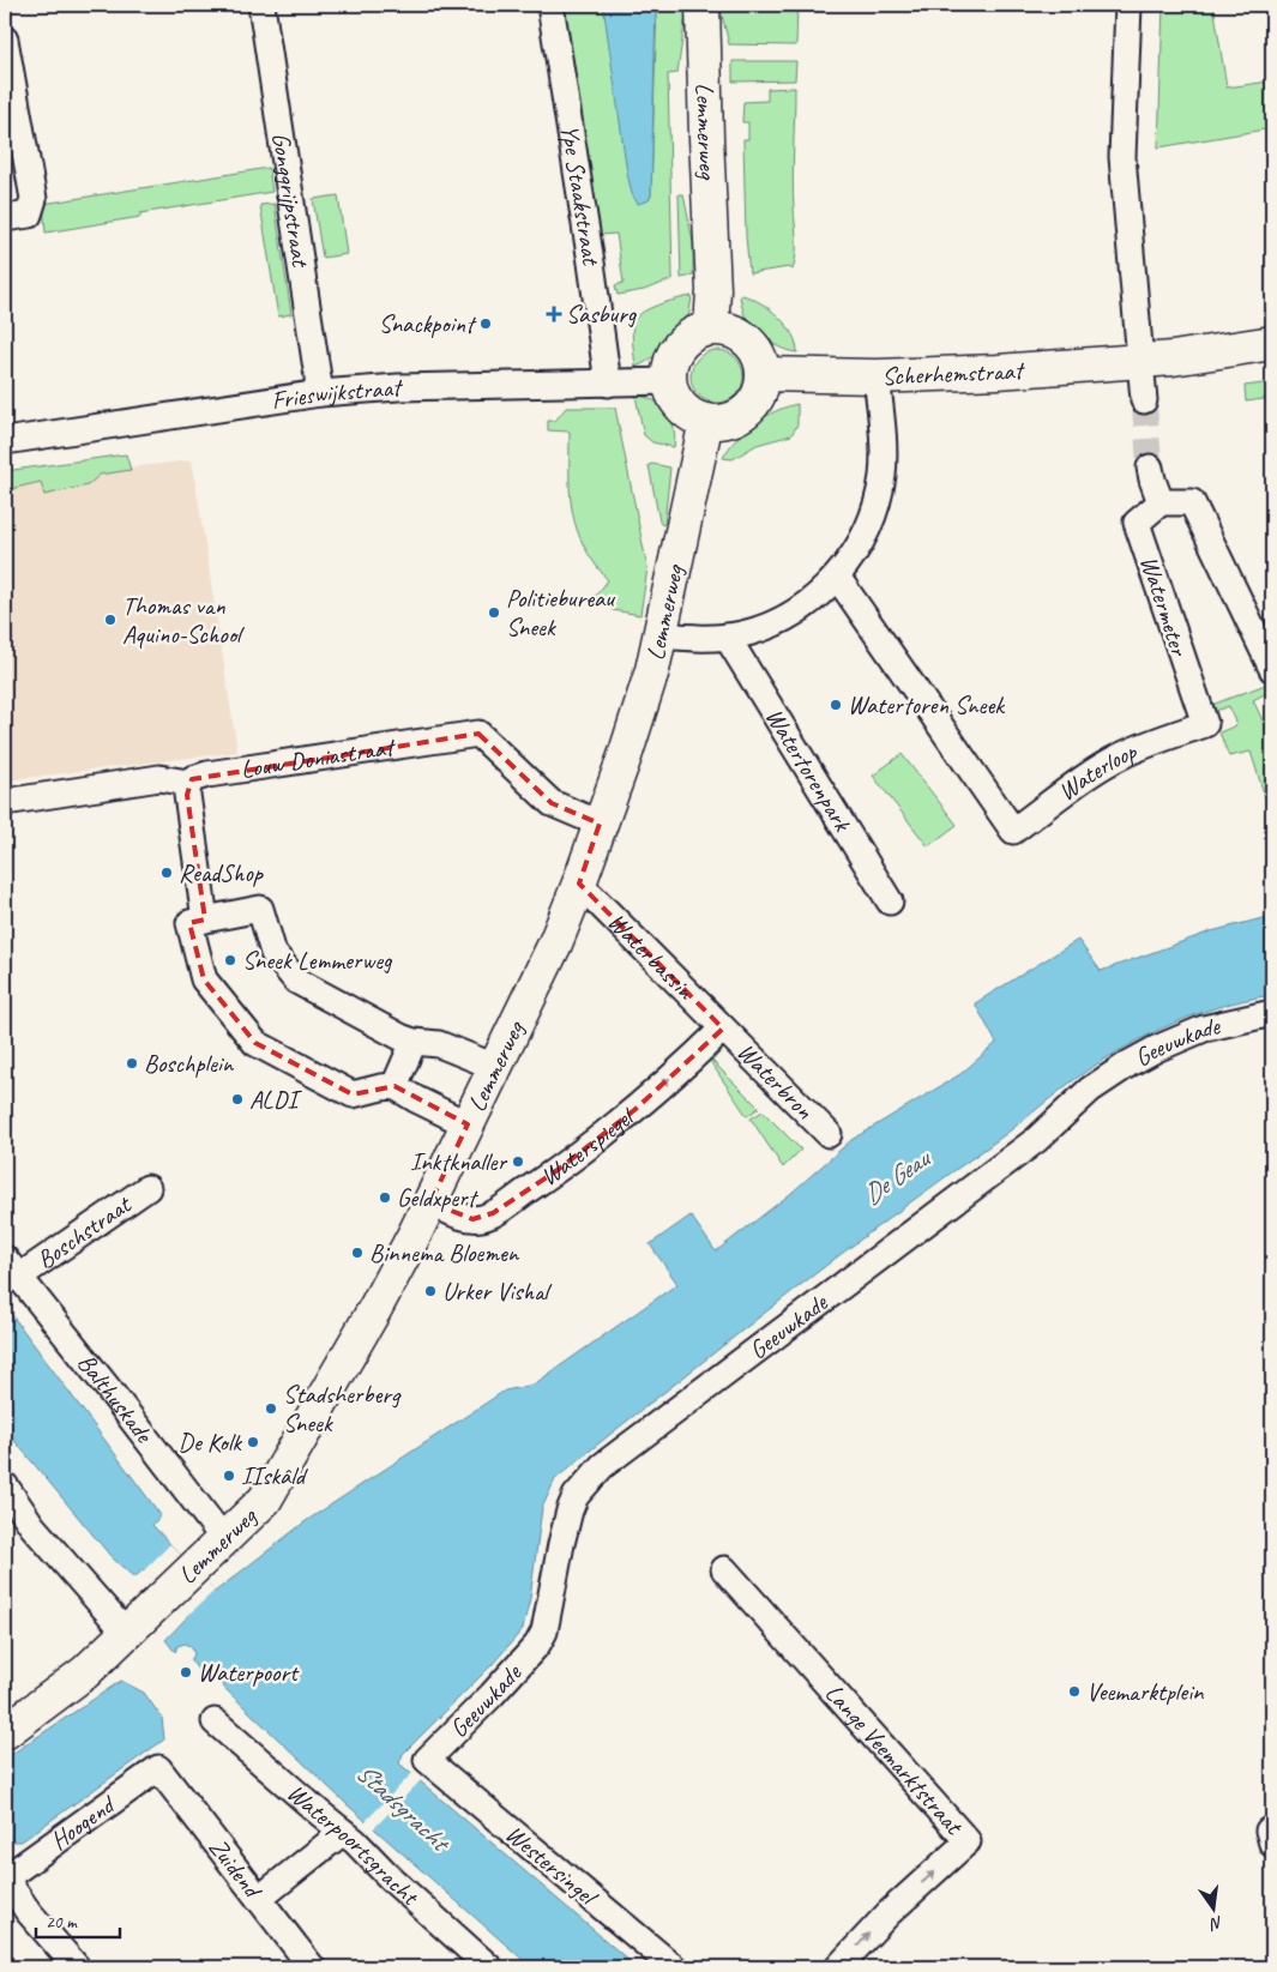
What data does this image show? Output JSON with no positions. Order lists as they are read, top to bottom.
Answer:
{
  "streets": {
    "main road": ["Lemmerweg", "Scherhemstraat"],
    "street": [
      "Ype Staakstraat",
      "Gonggrijpstraat",
      "Frieswijkstraat",
      "Watermeter",
      "Louw Doniastraat",
      "Watertorenpark",
      "Waterloop",
      "Waterbassin",
      "Geeuwkade",
      "Waterbron",
      "Waterspiegel",
      "Boschstraat",
      "Balthuskade",
      "Lange Veemarktstraat",
      "Hoogend",
      "Waterpoortsgracht",
      "Westersingel",
      "Zuidend"
    ]
  },
  "crossings": [
    ["Lemmerweg", "Scherhemstraat"],
    ["Lemmerweg", "Frieswijkstraat"],
    ["Lemmerweg", "Louw Doniastraat"],
    ["Lemmerweg", "Waterbassin"],
    ["Lemmerweg", "Waterspiegel"],
    ["Lemmerweg", "Balthuskade"],
    ["Ype Staakstraat", "Frieswijkstraat"],
    ["Gonggrijpstraat", "Frieswijkstraat"],
    ["Scherhemstraat", "Frieswijkstraat"],
    ["Watermeter", "Waterloop"],
    ["Waterbassin", "Waterbron"],
    ["Waterbassin", "Waterspiegel"],
    ["Geeuwkade", "Westersingel"],
    ["Waterbron", "Waterspiegel"],
    ["Boschstraat", "Balthuskade"],
    ["Hoogend", "Zuidend"]
  ],
  "one_way": ["Waterspiegel"],
  "water": ["De Geau", "Stadsgracht"],
  "places": {
    "health": ["Sasburg"],
    "other": [
      "Snackpoint",
      "Politiebureau Sneek",
      "Thomas van Aquino-School",
      "Watertoren Sneek",
      "ReadShop",
      "Sneek Lemmerweg",
      "Boschplein",
      "ALDI",
      "Inktknaller",
      "Geldxpert",
      "Binnema Bloemen",
      "Urker Vishal",
      "Stadsherberg Sneek",
      "De Kolk",
      "IIskâld",
      "Waterpoort",
      "Veemarktplein"
    ]
  },
  "scale_bar": "20 m",
  "north": "bottom"
}
